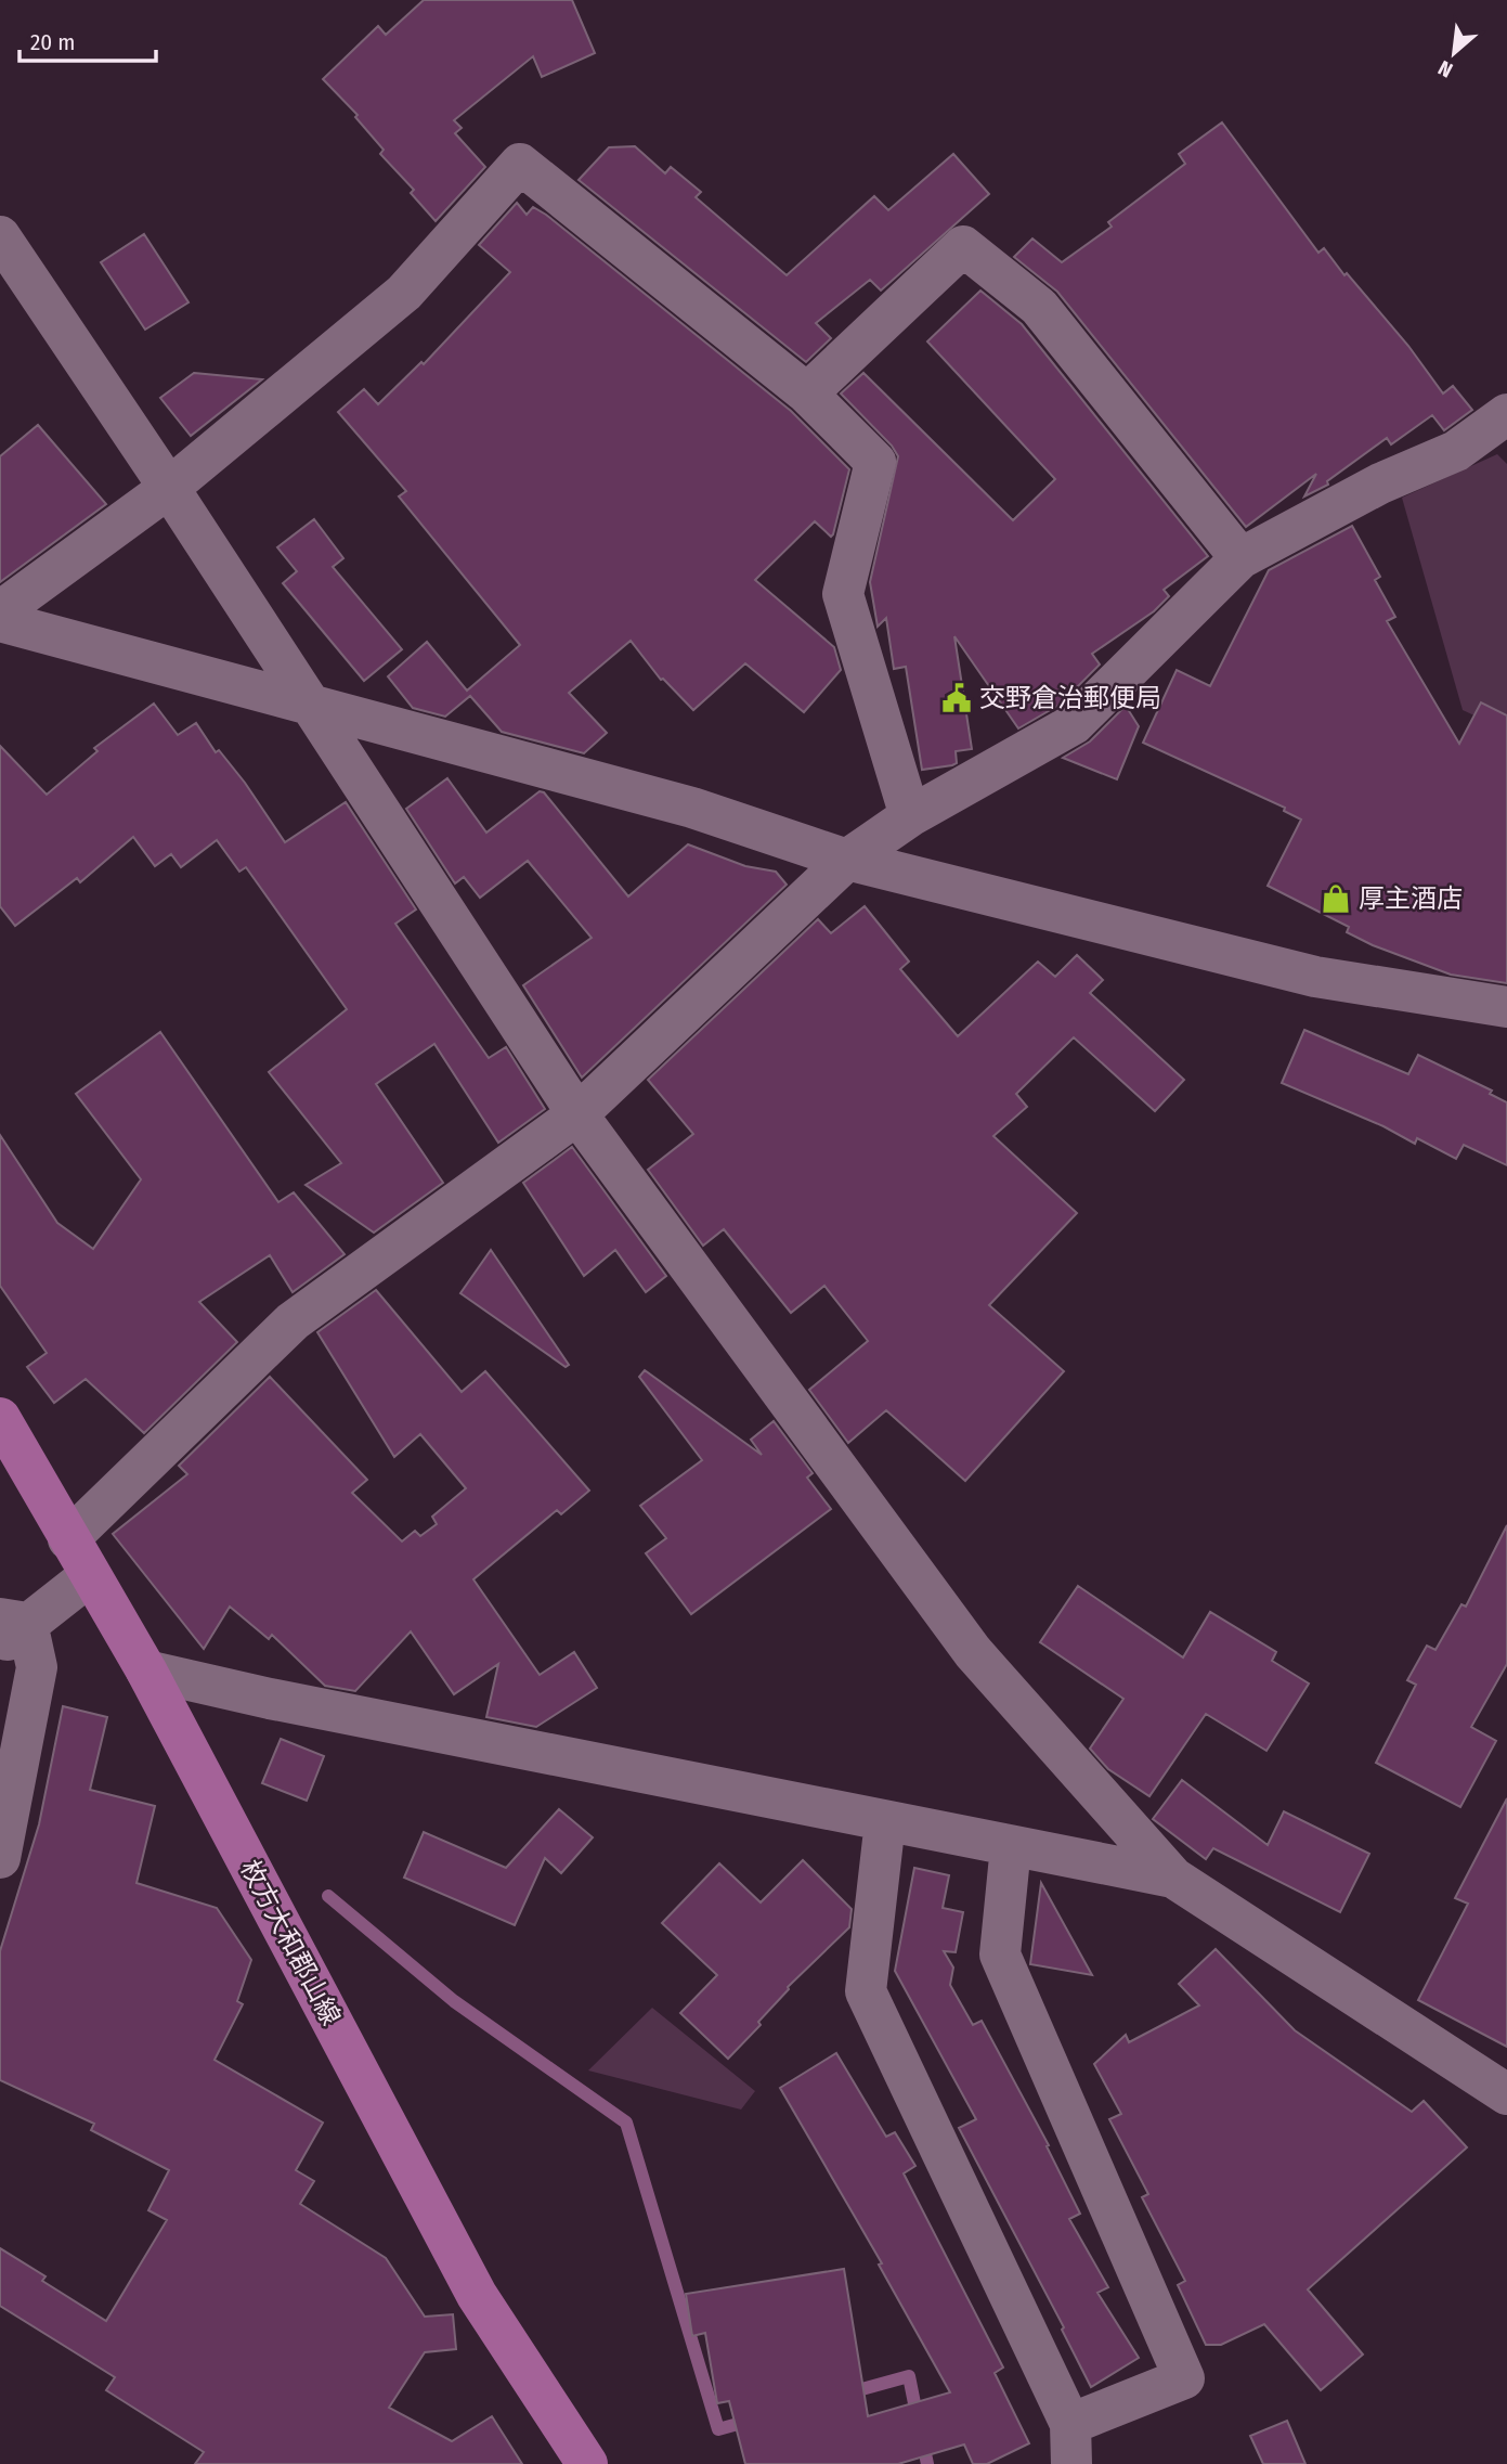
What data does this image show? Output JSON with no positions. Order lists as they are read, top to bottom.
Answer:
{
  "streets": {
    "main road": ["枚方大和郡山線"]
  },
  "places": {
    "public building": ["交野倉治郵便局"],
    "shop": ["厚主酒店"]
  },
  "scale_bar": "20 m",
  "north": "bottom left"
}
